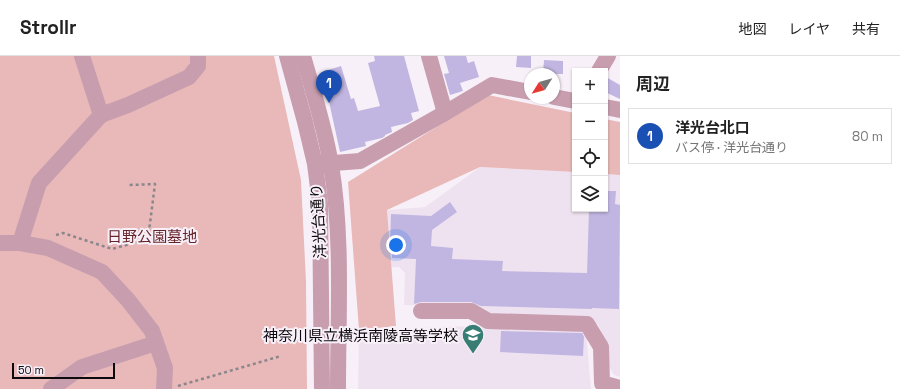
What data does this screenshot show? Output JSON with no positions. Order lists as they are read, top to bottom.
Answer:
{
  "streets": {
    "street": ["洋光台通り"]
  },
  "parks": ["日野公園墓地"],
  "places": {
    "school or university": ["神奈川県立横浜南陵高等学校"]
  },
  "scale_bar": "50 m",
  "north": "bottom left",
  "page": {
    "header": "Strollr",
    "nav": ["地図", "レイヤ", "共有"],
    "heading": "周辺",
    "map_buttons": ["+", "−"],
    "pins": "1",
    "list": [
      {
        "mark": "1",
        "name": "洋光台北口",
        "note": "バス停 · 洋光台通り",
        "value": "80 m"
      }
    ],
    "scale": "50 m"
  }
}
